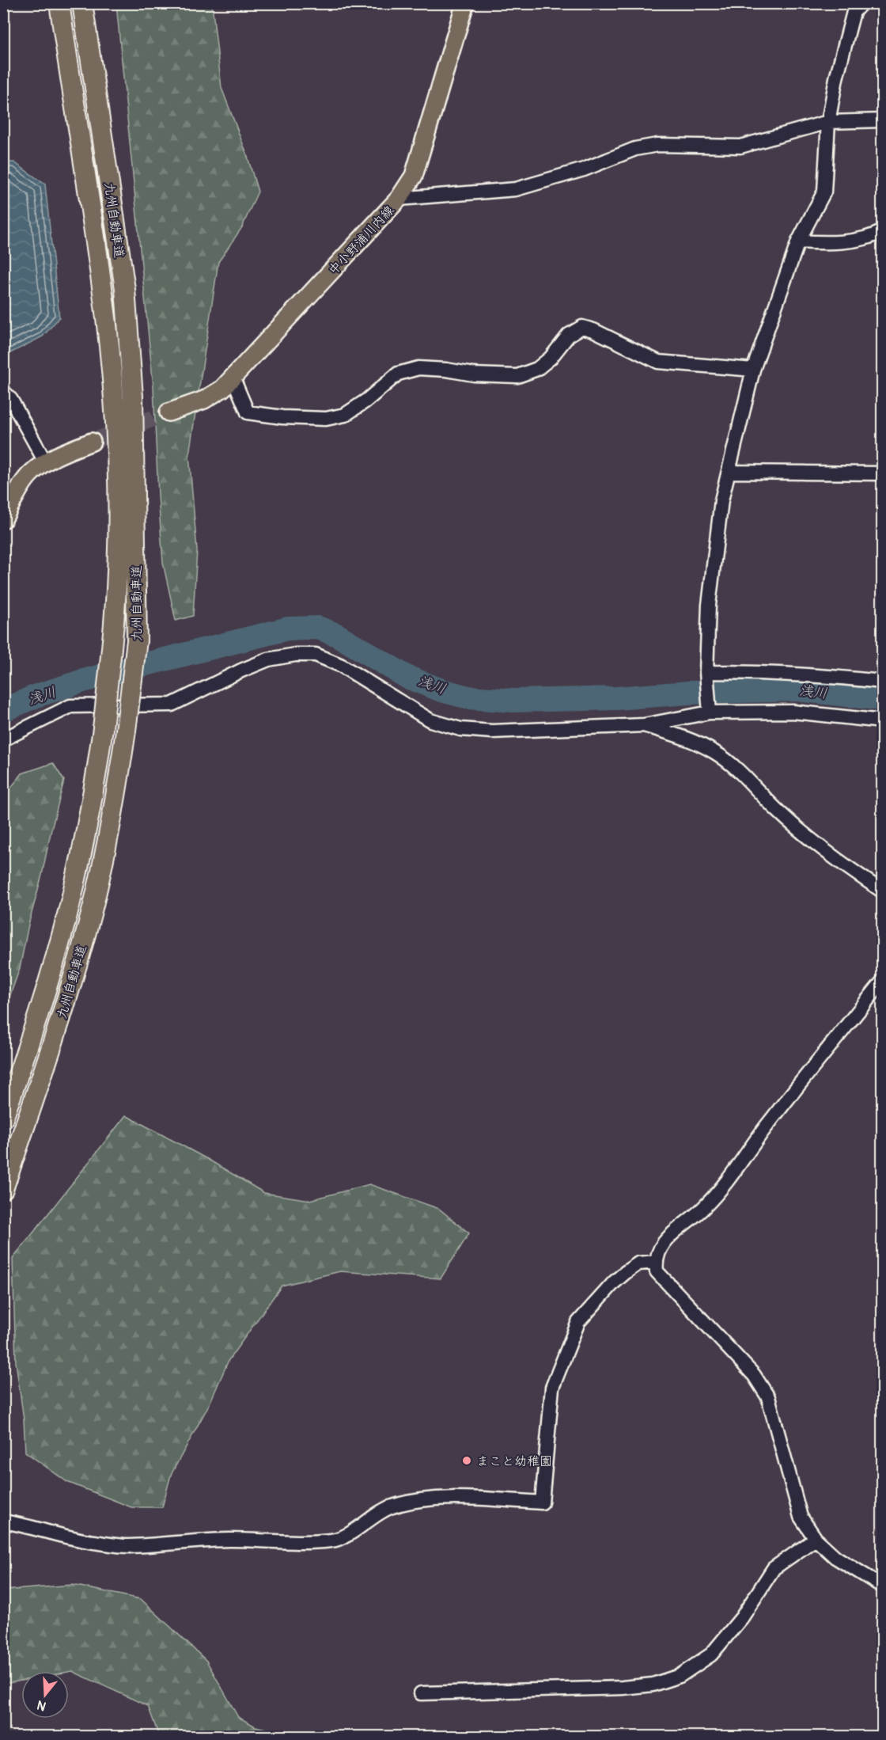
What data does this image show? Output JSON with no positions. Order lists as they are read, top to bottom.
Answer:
{
  "streets": {
    "highway": ["九州自動車道"],
    "main road": ["中小野浦川内線"]
  },
  "water": ["浅川"],
  "places": ["まこと幼稚園"],
  "north": "bottom"
}
